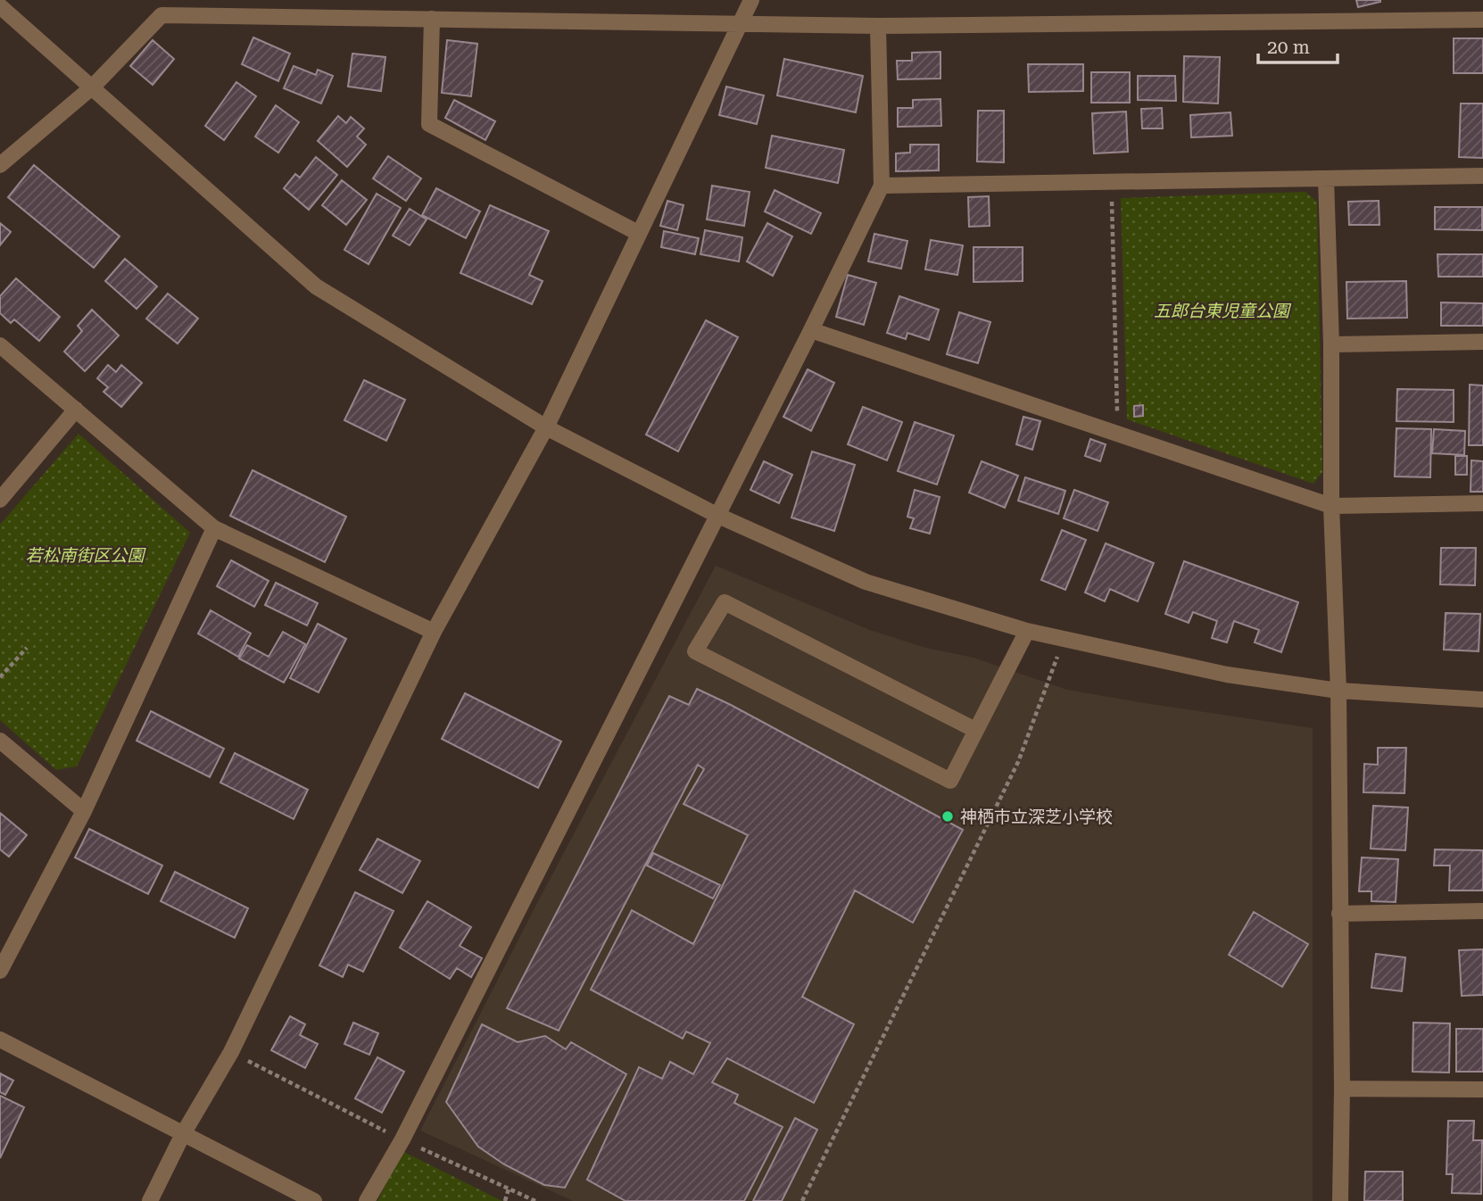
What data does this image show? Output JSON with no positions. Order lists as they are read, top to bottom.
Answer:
{
  "parks": ["五郎台東児童公園", "若松南街区公園"],
  "places": ["神栖市立深芝小学校"],
  "scale_bar": "20 m"
}
